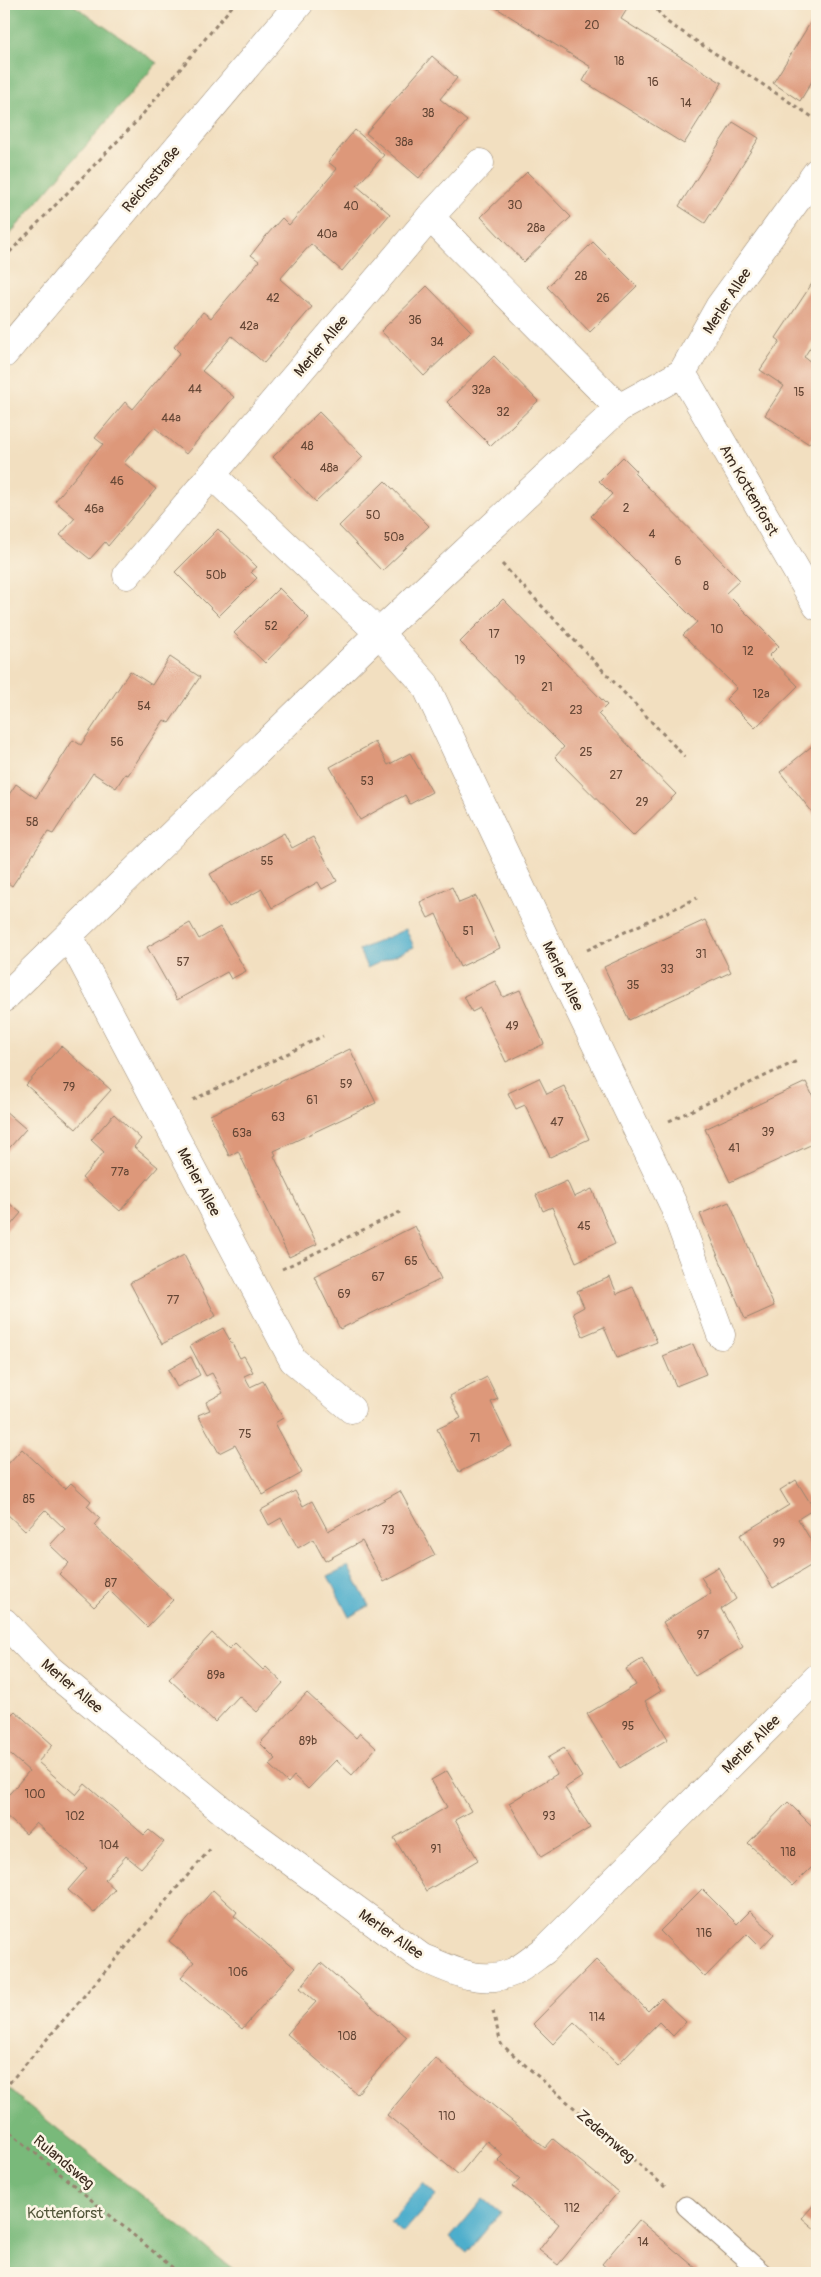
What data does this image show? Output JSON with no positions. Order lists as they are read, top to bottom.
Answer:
{
  "streets": {
    "street": ["Reichsstraße", "Merler Allee", "Am Kottenforst"],
    "path": ["Zedernweg", "Rulandsweg"]
  },
  "crossings": [
    ["Merler Allee", "Am Kottenforst"],
    ["Merler Allee", "Zedernweg"]
  ],
  "parks": ["Kottenforst"],
  "house_numbers": [
    "20",
    "18",
    "16",
    "14",
    "38",
    "38a",
    "30",
    "40",
    "28a",
    "40a",
    "28",
    "42",
    "26",
    "36",
    "42a",
    "34",
    "44",
    "32a",
    "15",
    "32",
    "44a",
    "48",
    "48a",
    "46",
    "2",
    "46a",
    "50",
    "4",
    "50a",
    "6",
    "50b",
    "8",
    "52",
    "10",
    "17",
    "12",
    "19",
    "21",
    "12a",
    "54",
    "23",
    "56",
    "25",
    "27",
    "53",
    "29",
    "58",
    "55",
    "51",
    "31",
    "57",
    "33",
    "35",
    "49",
    "59",
    "79",
    "61",
    "63",
    "47",
    "39",
    "63a",
    "41",
    "77a",
    "45",
    "65",
    "67",
    "69",
    "77",
    "75",
    "71",
    "85",
    "73",
    "99",
    "87",
    "97",
    "89a",
    "95",
    "89b",
    "100",
    "102",
    "93",
    "104",
    "91",
    "118",
    "116",
    "106",
    "114",
    "108",
    "110",
    "112",
    "14"
  ]
}
